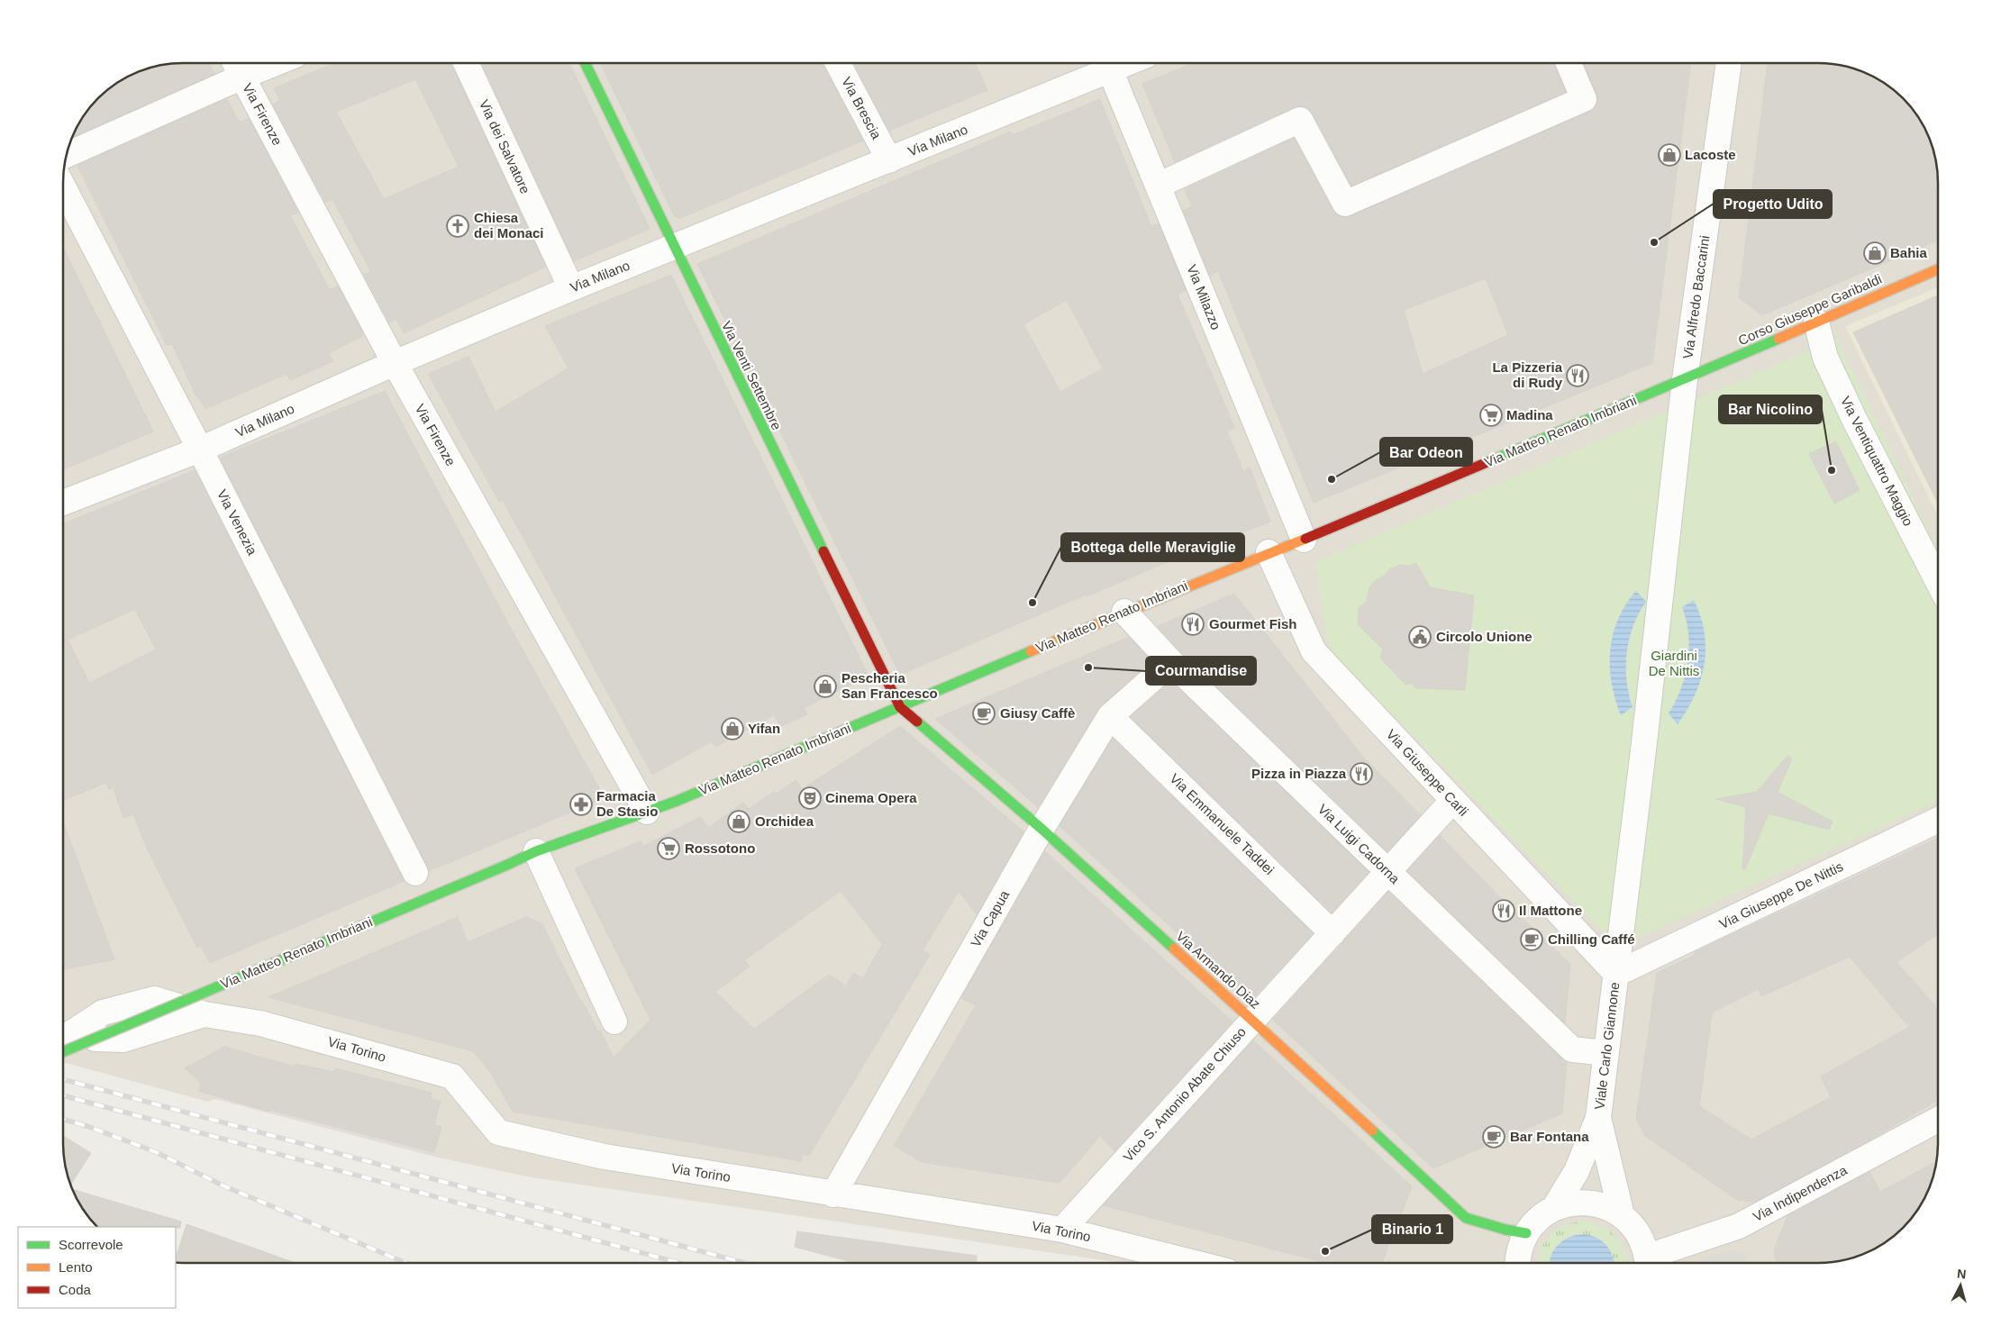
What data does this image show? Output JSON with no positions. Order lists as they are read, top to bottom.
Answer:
{
  "streets": {
    "street": [
      "Via Brescia",
      "Via Firenze",
      "Via Milano",
      "Via dei Salvatore",
      "Via Milazzo",
      "Via Alfredo Baccarini",
      "Corso Giuseppe Garibaldi",
      "Via Venti Settembre",
      "Via Matteo Renato Imbriani",
      "Via Ventiquattro Maggio",
      "Via Venezia",
      "Via Giuseppe Carli",
      "Via Emmanuele Taddei",
      "Via Luigi Cadorna",
      "Via Giuseppe De Nittis",
      "Via Capua",
      "Via Armando Diaz",
      "Viale Carlo Giannone",
      "Via Torino",
      "Vico S. Antonio Abate Chiuso",
      "Via Indipendenza"
    ]
  },
  "crossings": [
    ["Via Brescia", "Via Milano"],
    ["Via Firenze", "Via Milano"],
    ["Via Firenze", "Via Matteo Renato Imbriani"],
    ["Via Milano", "Via dei Salvatore"],
    ["Via Milano", "Via Milazzo"],
    ["Via Milano", "Via Venti Settembre"],
    ["Via Milano", "Via Venezia"],
    ["Via Milazzo", "Via Matteo Renato Imbriani"],
    ["Via Alfredo Baccarini", "Corso Giuseppe Garibaldi"],
    ["Via Alfredo Baccarini", "Via Matteo Renato Imbriani"],
    ["Via Alfredo Baccarini", "Via Giuseppe Carli"],
    ["Via Alfredo Baccarini", "Via Giuseppe De Nittis"],
    ["Via Alfredo Baccarini", "Viale Carlo Giannone"],
    ["Corso Giuseppe Garibaldi", "Via Matteo Renato Imbriani"],
    ["Corso Giuseppe Garibaldi", "Via Ventiquattro Maggio"],
    ["Via Venti Settembre", "Via Matteo Renato Imbriani"],
    ["Via Venti Settembre", "Via Armando Diaz"],
    ["Via Matteo Renato Imbriani", "Via Giuseppe Carli"],
    ["Via Matteo Renato Imbriani", "Via Luigi Cadorna"],
    ["Via Matteo Renato Imbriani", "Via Armando Diaz"],
    ["Via Giuseppe Carli", "Via Giuseppe De Nittis"],
    ["Via Giuseppe Carli", "Viale Carlo Giannone"],
    ["Via Giuseppe Carli", "Vico S. Antonio Abate Chiuso"],
    ["Via Emmanuele Taddei", "Via Capua"],
    ["Via Emmanuele Taddei", "Vico S. Antonio Abate Chiuso"],
    ["Via Luigi Cadorna", "Via Capua"],
    ["Via Luigi Cadorna", "Viale Carlo Giannone"],
    ["Via Luigi Cadorna", "Vico S. Antonio Abate Chiuso"],
    ["Via Giuseppe De Nittis", "Viale Carlo Giannone"],
    ["Via Capua", "Via Armando Diaz"],
    ["Via Capua", "Via Torino"],
    ["Via Armando Diaz", "Vico S. Antonio Abate Chiuso"],
    ["Via Torino", "Vico S. Antonio Abate Chiuso"]
  ],
  "parks": ["Giardini De Nittis"],
  "places": {
    "shop": [
      "Lacoste",
      "Bahia",
      "Pescheria San Francesco",
      "Yifan",
      "Orchidea"
    ],
    "church": ["Chiesa dei Monaci"],
    "other": [
      "Progetto Udito",
      "Bar Nicolino",
      "Bar Odeon",
      "Bottega delle Meraviglie",
      "Courmandise",
      "Binario 1"
    ],
    "restaurant": [
      "La Pizzeria di Rudy",
      "Gourmet Fish",
      "Pizza in Piazza",
      "Il Mattone"
    ],
    "supermarket": ["Madina", "Rossotono"],
    "public building": ["Circolo Unione"],
    "cafe": ["Giusy Caffè", "Chilling Caffé", "Bar Fontana"],
    "theatre": ["Cinema Opera"],
    "pharmacy": ["Farmacia De Stasio"]
  },
  "legend": ["Scorrevole", "Lento", "Coda"],
  "north": "top"
}
